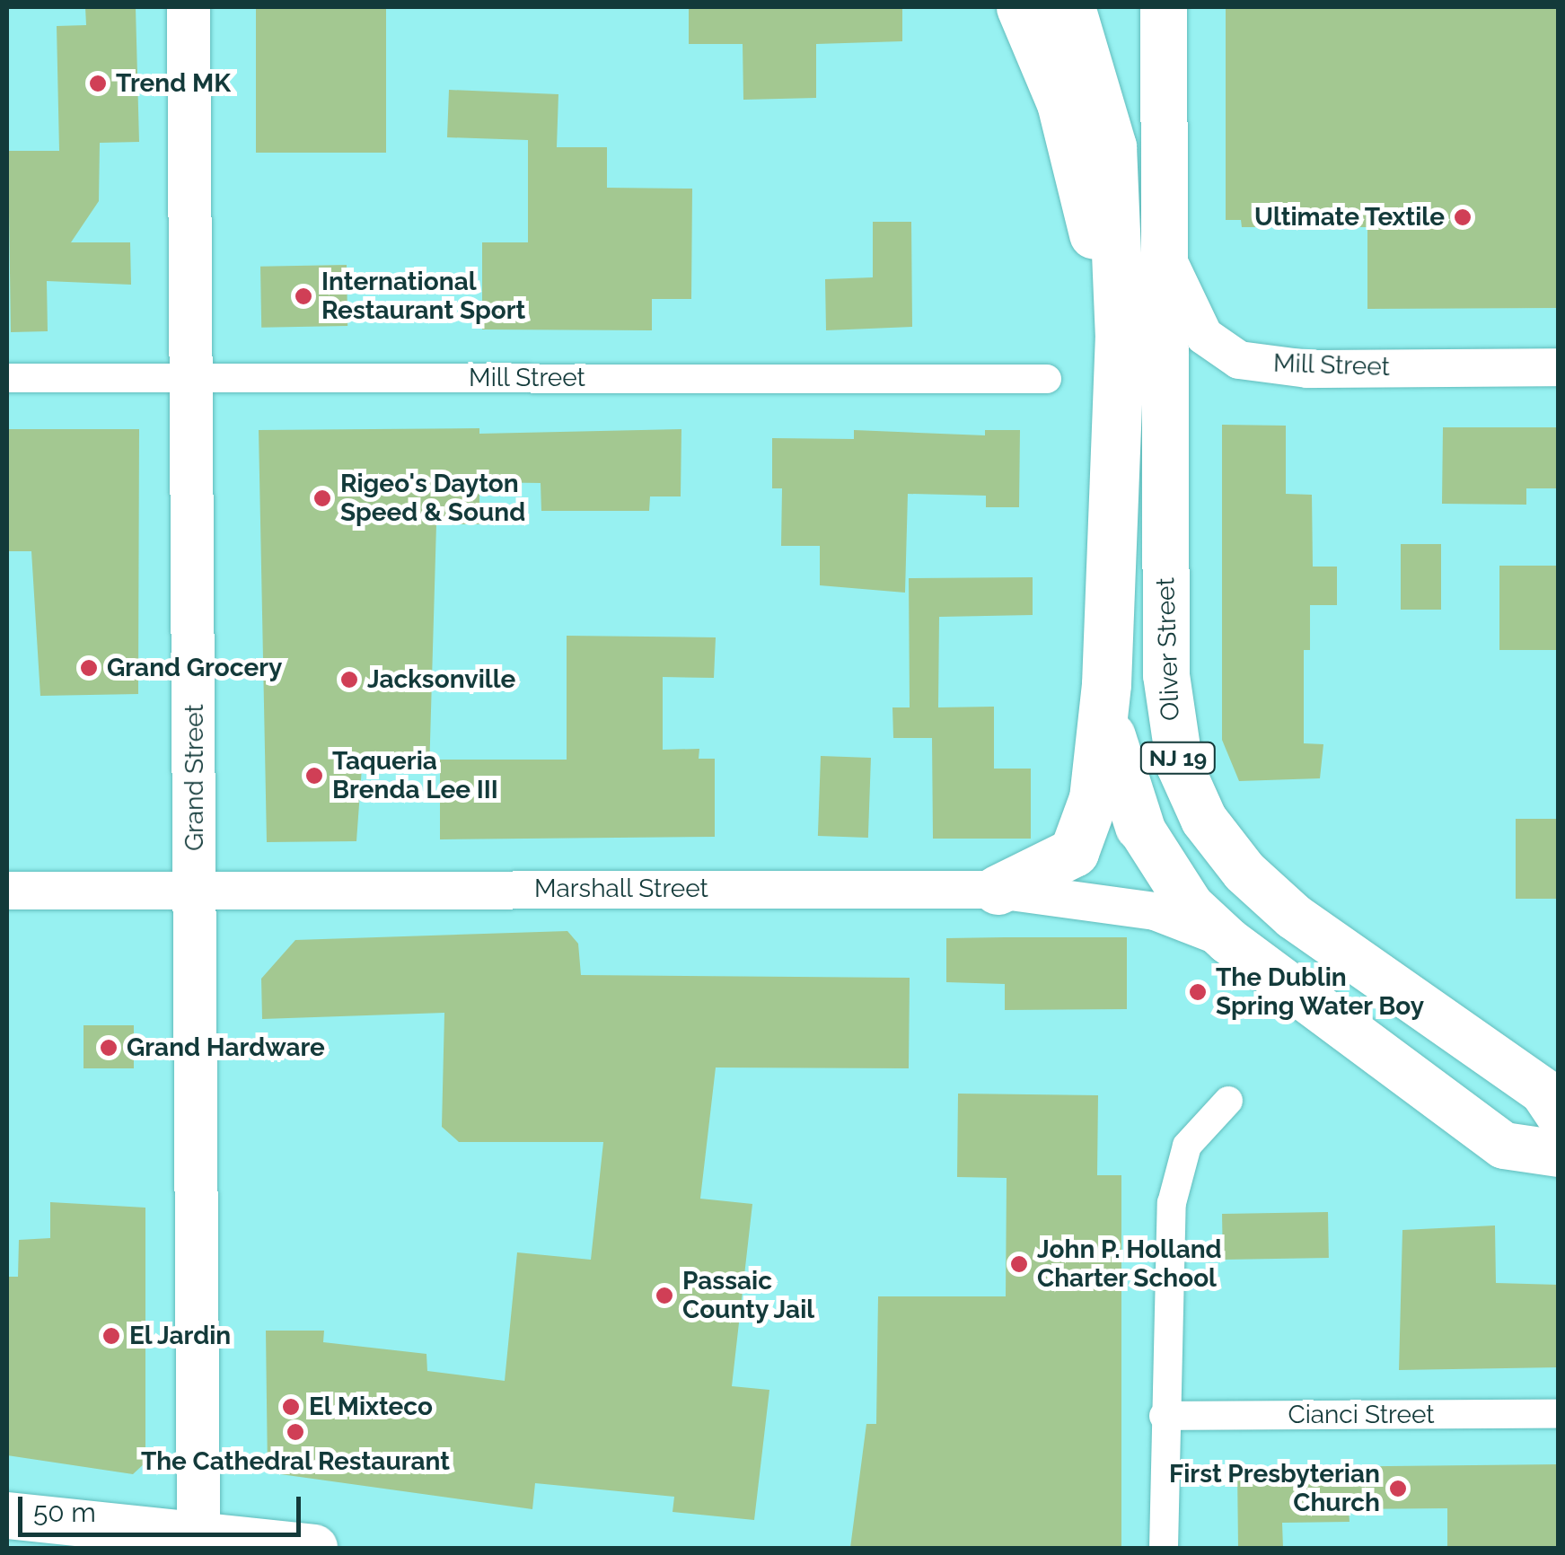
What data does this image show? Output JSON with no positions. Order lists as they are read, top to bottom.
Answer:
{
  "streets": {
    "highway": ["NJ 19"],
    "main road": ["Oliver Street", "Grand Street"],
    "street": ["Mill Street", "Marshall Street", "Cianci Street"]
  },
  "crossings": [
    ["Mill Street", "Oliver Street"],
    ["Mill Street", "Grand Street"],
    ["NJ 19", "Marshall Street"],
    ["Grand Street", "Marshall Street"]
  ],
  "places": [
    "Trend MK",
    "Ultimate Textile",
    "International Restaurant Sport",
    "Rigeo's Dayton Speed & Sound",
    "Grand Grocery",
    "Jacksonville",
    "Taqueria Brenda Lee III",
    "The Dublin Spring Water Boy",
    "Grand Hardware",
    "John P. Holland Charter School",
    "Passaic County Jail",
    "El Jardin",
    "El Mixteco",
    "The Cathedral Restaurant",
    "First Presbyterian Church"
  ],
  "scale_bar": "50 m"
}
